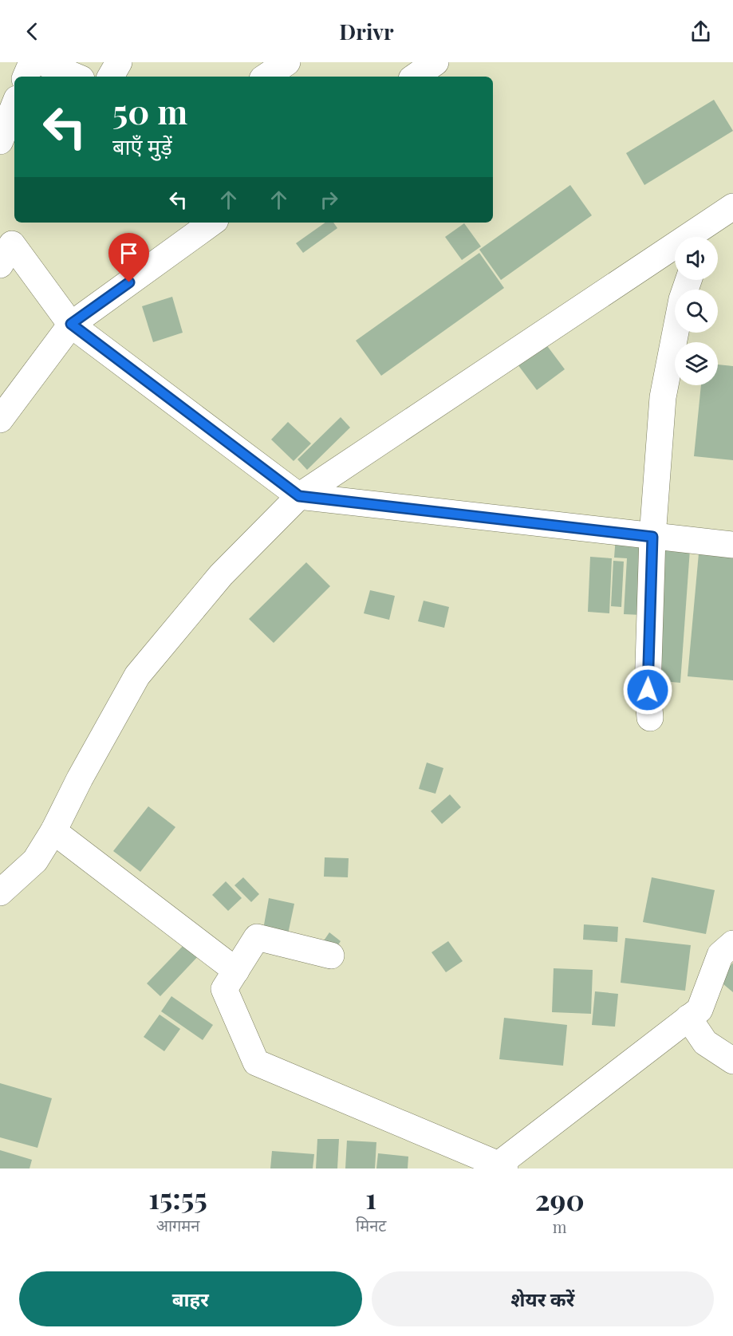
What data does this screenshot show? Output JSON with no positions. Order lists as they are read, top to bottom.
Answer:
{
  "page": {
    "header": "Drivr",
    "turn": ["50 m", "बाएँ मुड़ें"],
    "eta": [
      "15:55",
      "आगमन",
      "1",
      "मिनट",
      "290",
      "m"
    ],
    "buttons": ["बाहर", "शेयर करें"]
  }
}
